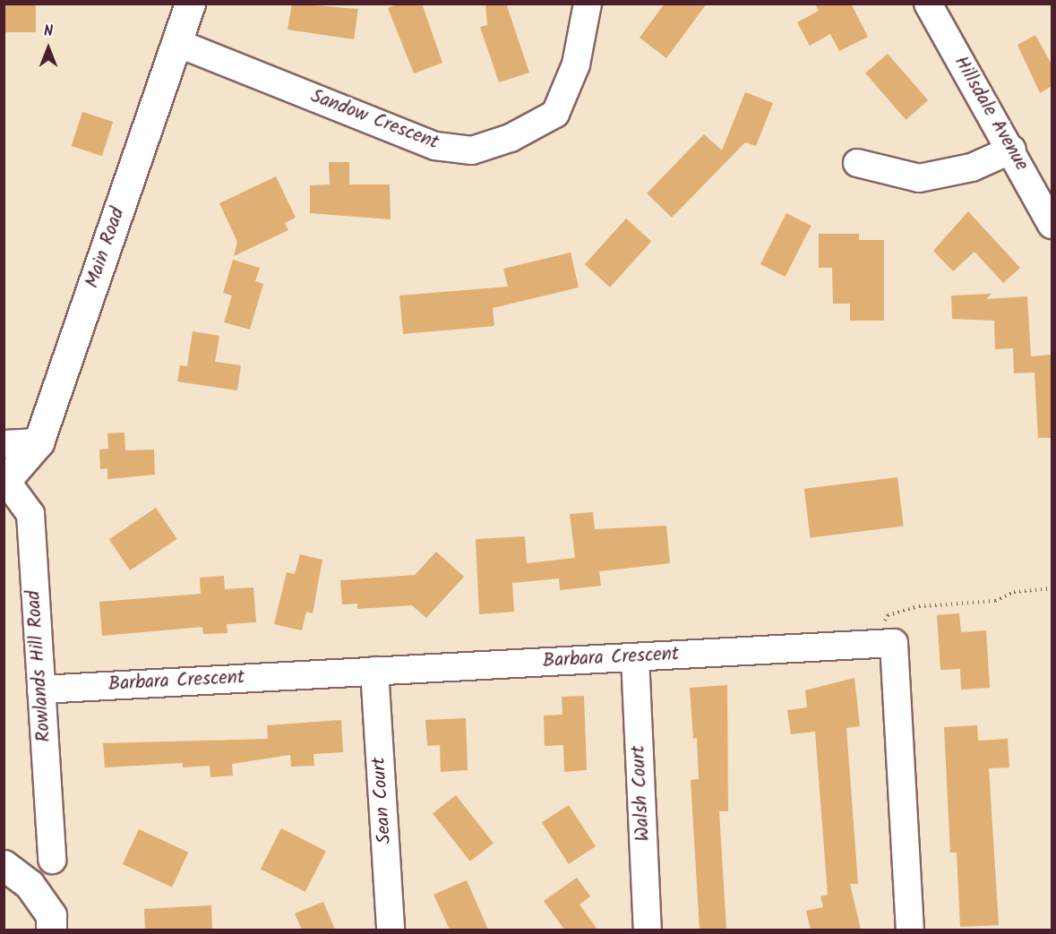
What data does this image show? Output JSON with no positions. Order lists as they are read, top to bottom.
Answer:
{
  "streets": {
    "main road": ["Main Road"],
    "street": [
      "Hillsdale Avenue",
      "Sandow Crescent",
      "Barbara Crescent",
      "Rowlands Hill Road",
      "Walsh Court",
      "Sean Court"
    ]
  },
  "crossings": [
    ["Sandow Crescent", "Main Road"],
    ["Main Road", "Rowlands Hill Road"],
    ["Barbara Crescent", "Rowlands Hill Road"],
    ["Barbara Crescent", "Walsh Court"],
    ["Barbara Crescent", "Sean Court"]
  ],
  "north": "top"
}
